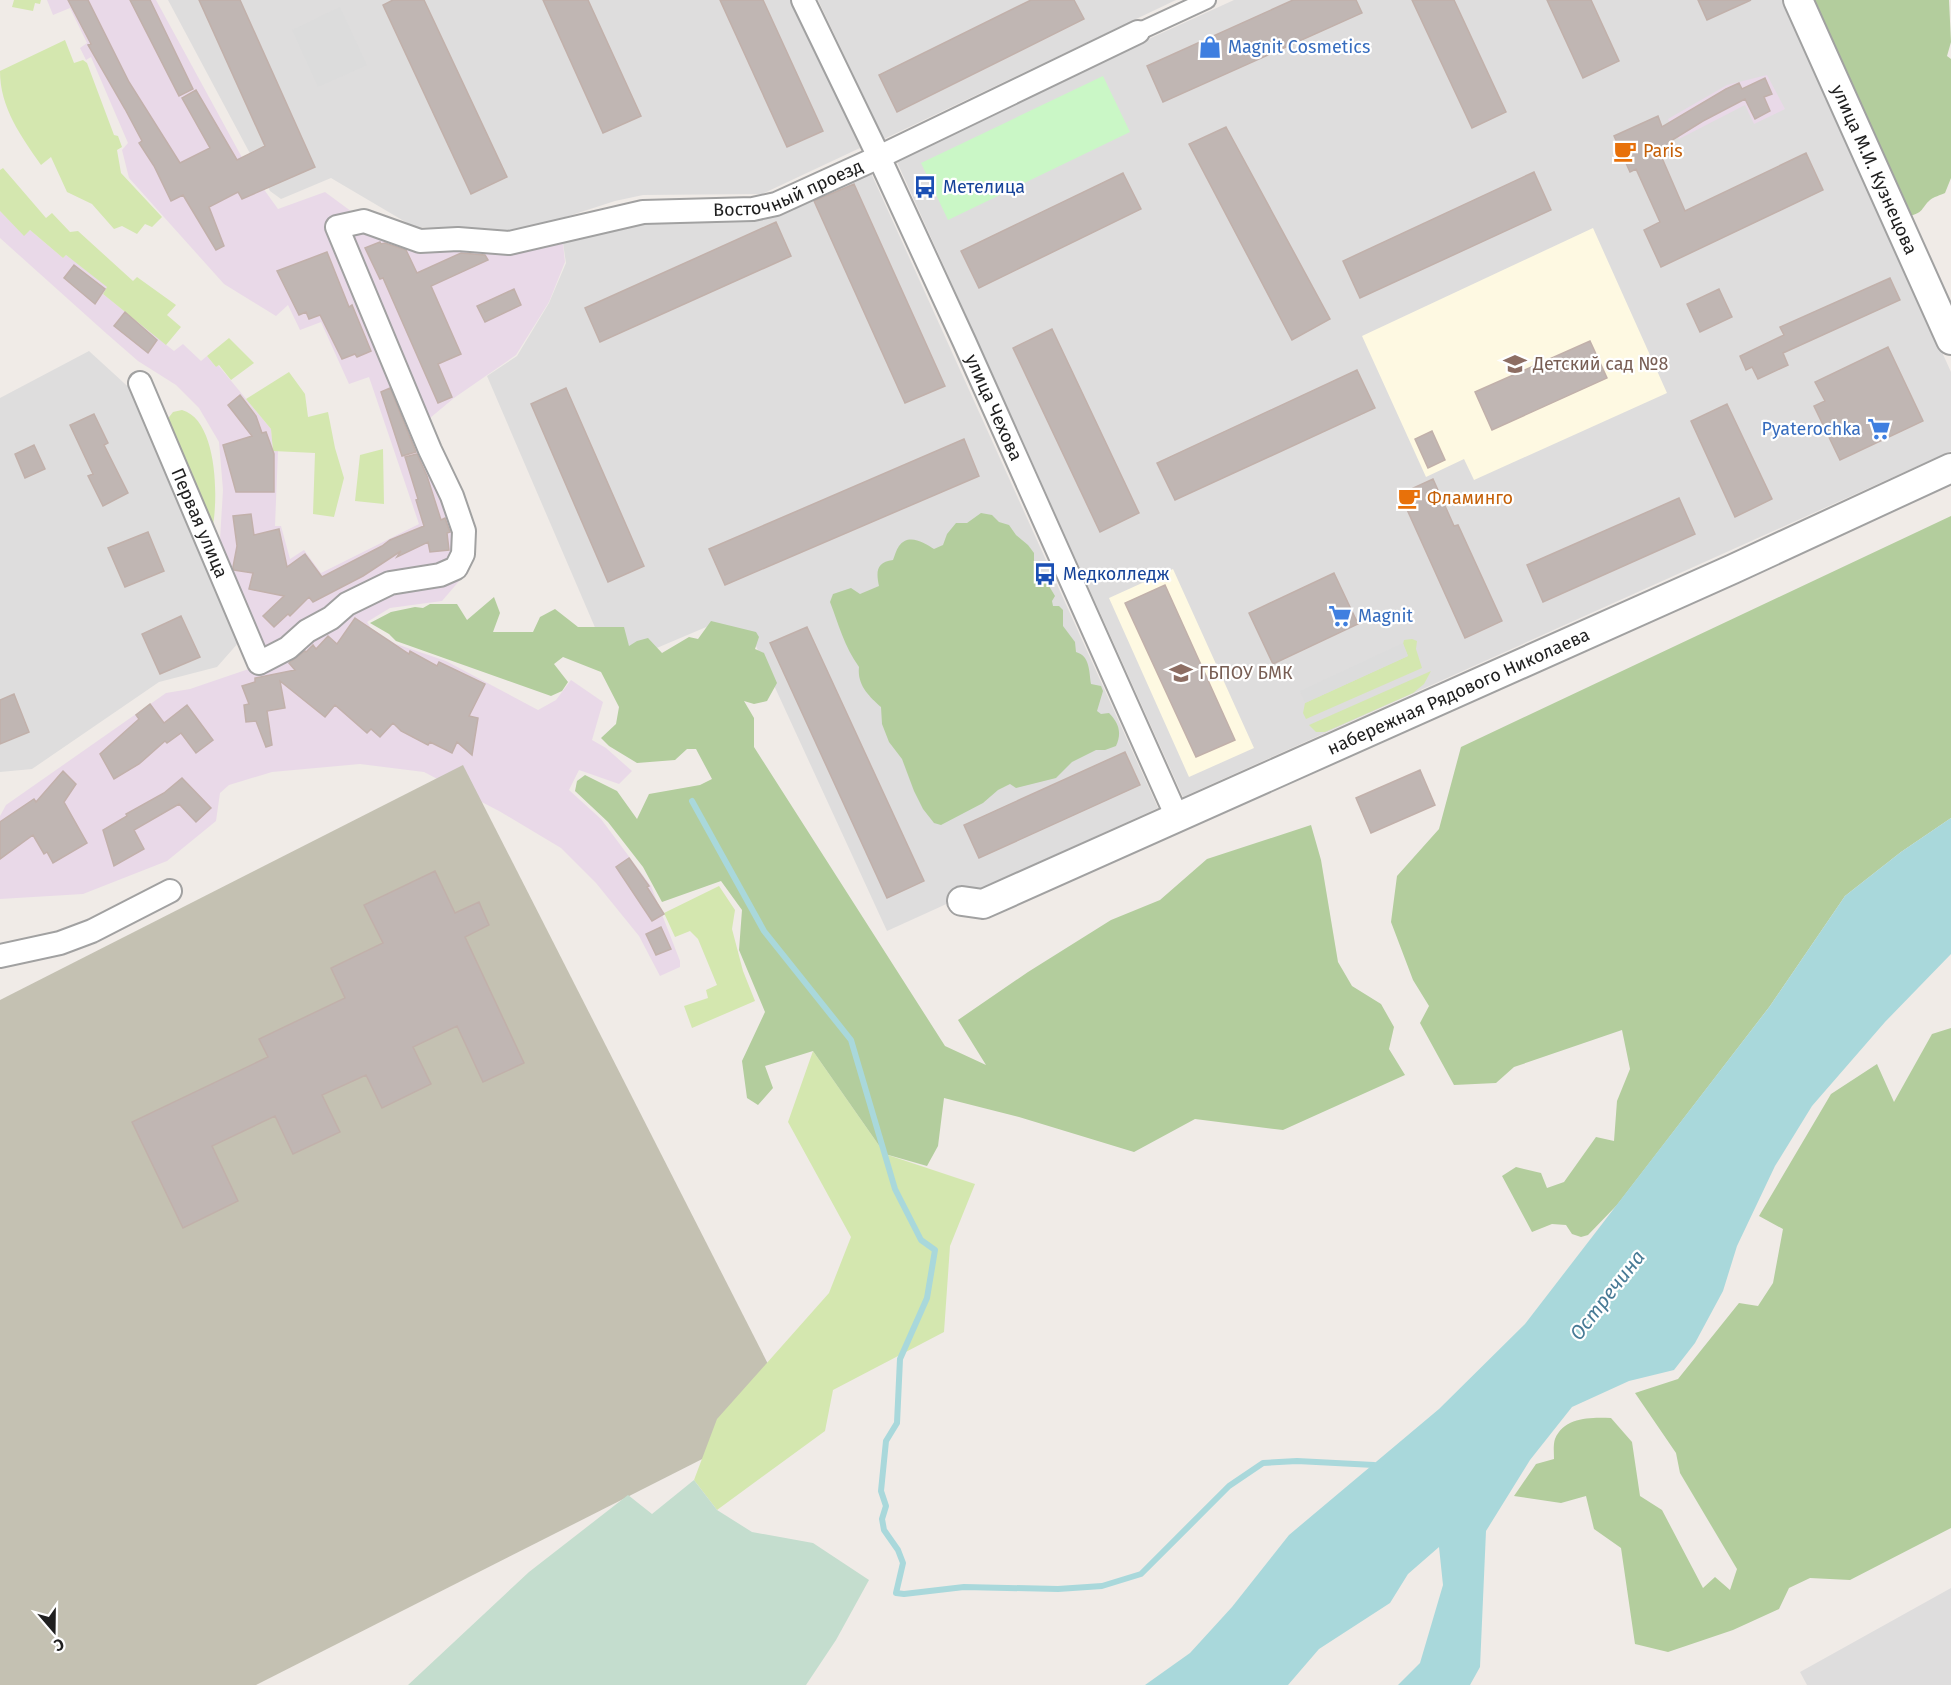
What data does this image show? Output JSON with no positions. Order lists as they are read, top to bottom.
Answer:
{
  "streets": {
    "street": [
      "улица М.И. Кузнецова",
      "Восточный проезд",
      "улица Чехова",
      "Первая улица",
      "набережная Рядового Николаева"
    ]
  },
  "crossings": [
    ["Восточный проезд", "улица Чехова"],
    ["Восточный проезд", "Первая улица"],
    ["улица Чехова", "набережная Рядового Николаева"]
  ],
  "water": ["Остречина"],
  "places": {
    "shop": ["Magnit Cosmetics"],
    "cafe": ["Paris", "Фламинго"],
    "bus stop": ["Метелица", "Медколледж"],
    "school or university": ["Детский сад №8", "ГБПОУ БМК"],
    "supermarket": ["Pyaterochka", "Magnit"]
  },
  "north": "bottom"
}
